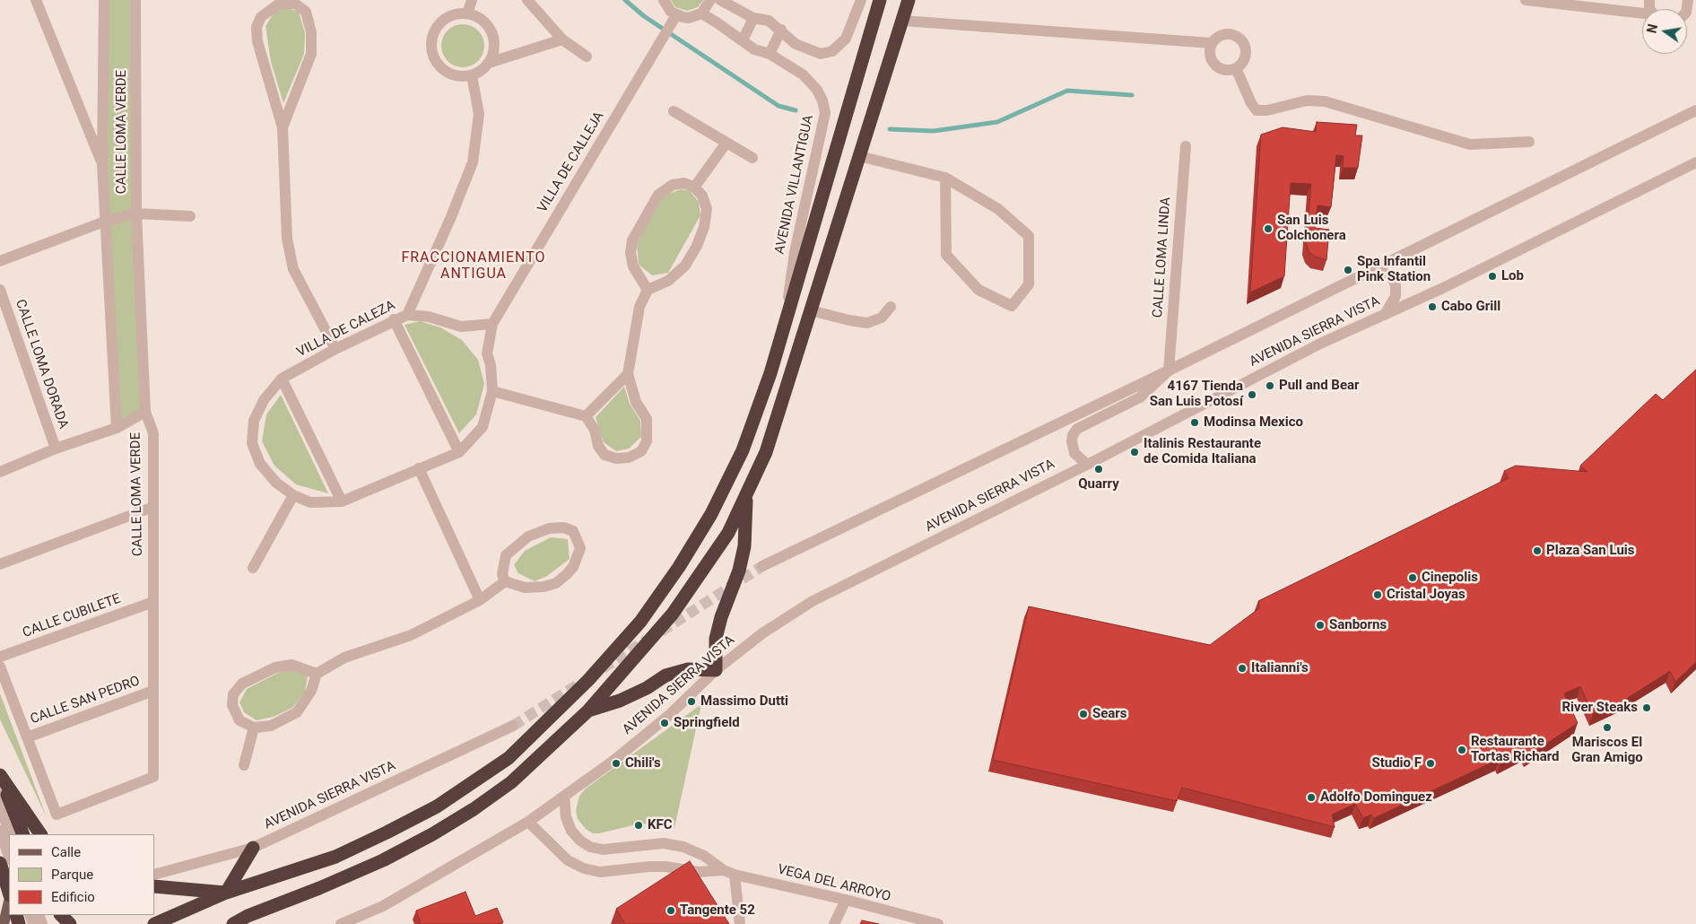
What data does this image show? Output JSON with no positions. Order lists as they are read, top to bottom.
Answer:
{
  "streets": {
    "street": [
      "CALLE LOMA VERDE",
      "VILLA DE CALLEJA",
      "AVENIDA VILLANTIGUA",
      "CALLE LOMA LINDA",
      "VILLA DE CALEZA",
      "AVENIDA SIERRA VISTA",
      "CALLE LOMA DORADA",
      "CALLE CUBILETE",
      "CALLE SAN PEDRO",
      "VEGA DEL ARROYO"
    ]
  },
  "crossings": [
    ["CALLE LOMA VERDE", "CALLE CUBILETE"],
    ["CALLE LOMA VERDE", "CALLE SAN PEDRO"],
    ["VILLA DE CALLEJA", "VILLA DE CALEZA"],
    ["AVENIDA SIERRA VISTA", "VEGA DEL ARROYO"]
  ],
  "districts": ["FRACCIONAMIENTO ANTIGUA"],
  "places": [
    "San Luis Colchonera",
    "Spa Infantil Pink Station",
    "Lob",
    "Cabo Grill",
    "Pull and Bear",
    "4167 Tienda San Luis Potosí",
    "Modinsa Mexico",
    "Italinis Restaurante de Comida Italiana",
    "Quarry",
    "Plaza San Luis",
    "Cinepolis",
    "Cristal Joyas",
    "Sanborns",
    "Italianni's",
    "Massimo Dutti",
    "River Steaks",
    "Sears",
    "Springfield",
    "Mariscos El Gran Amigo",
    "Restaurante Tortas Richard",
    "Chili's",
    "Studio F",
    "Adolfo Dominguez",
    "KFC",
    "Tangente 52"
  ],
  "legend": ["Calle", "Parque", "Edificio"],
  "north": "left"
}
